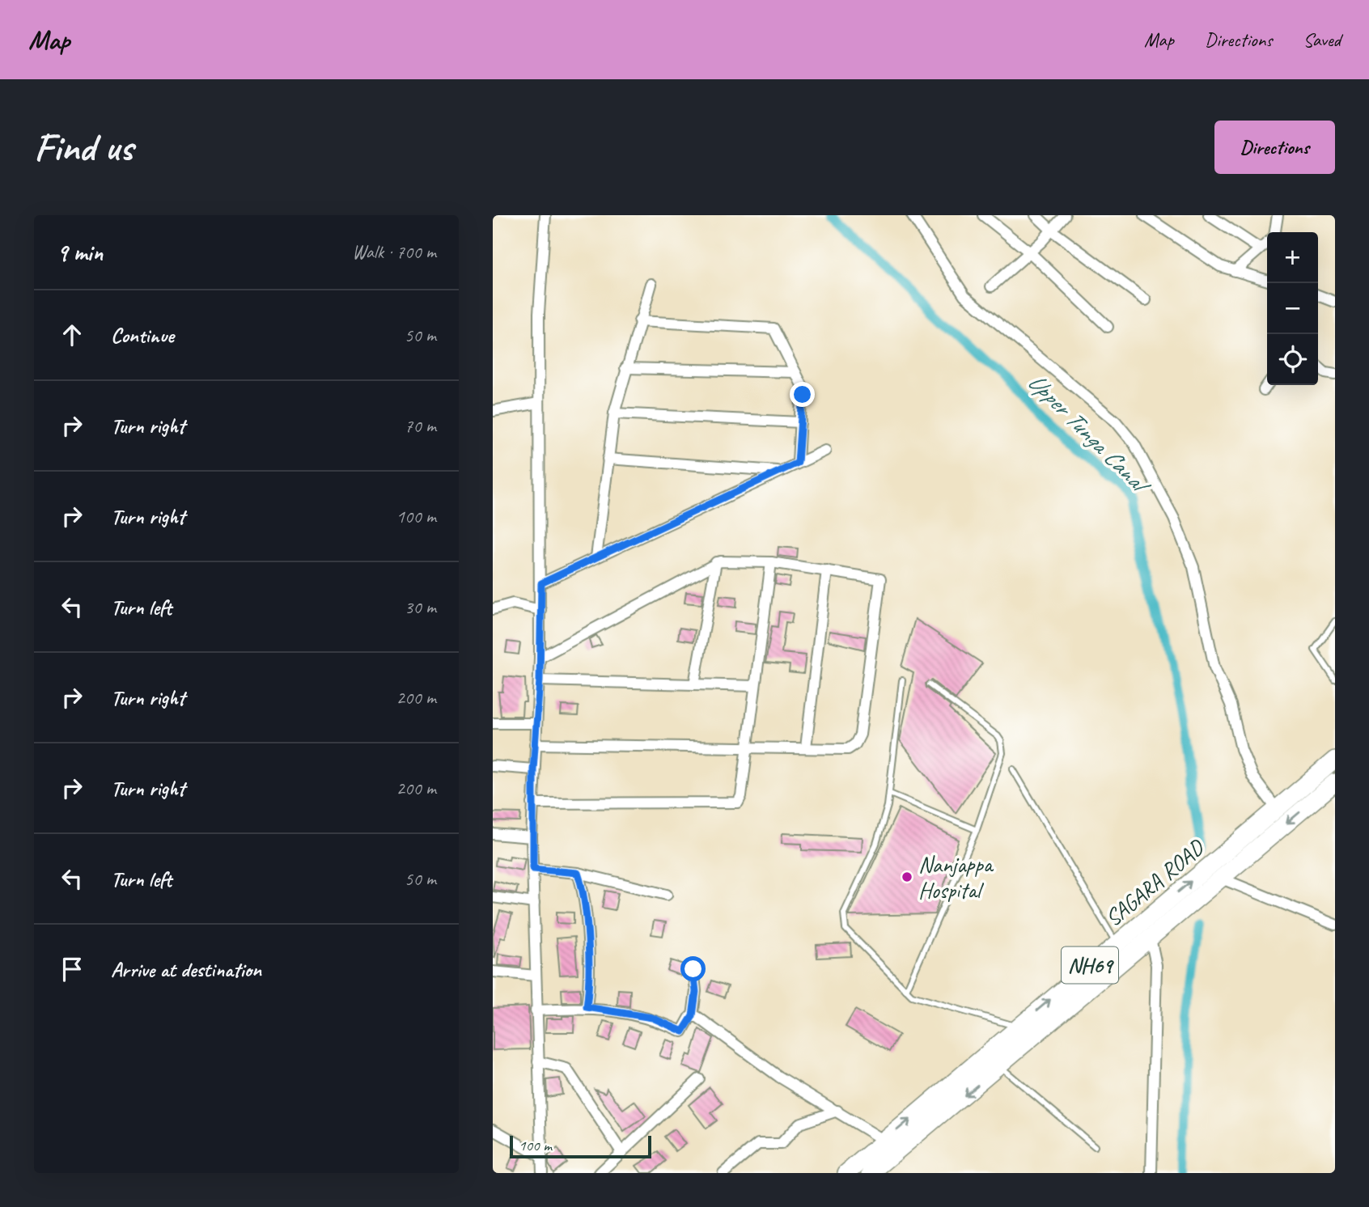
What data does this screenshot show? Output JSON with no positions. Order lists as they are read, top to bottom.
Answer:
{
  "streets": {
    "highway": ["SAGARA ROAD", "NH69"]
  },
  "water": ["Upper Tunga Canal"],
  "places": ["Nanjappa Hospital"],
  "scale_bar": "100 m",
  "page": {
    "header": "Map",
    "nav": ["Map", "Directions", "Saved"],
    "buttons": "Directions",
    "title": "Find us",
    "heading": ["9 min", "Walk · 700 m"],
    "map_buttons": ["+", "−"],
    "list": [
      ["Continue", "50 m"],
      ["Turn right", "70 m"],
      ["Turn right", "100 m"],
      ["Turn left", "30 m"],
      ["Turn right", "200 m"],
      ["Turn right", "200 m"],
      ["Turn left", "50 m"],
      "Arrive at destination"
    ],
    "scale": "100 m"
  }
}
